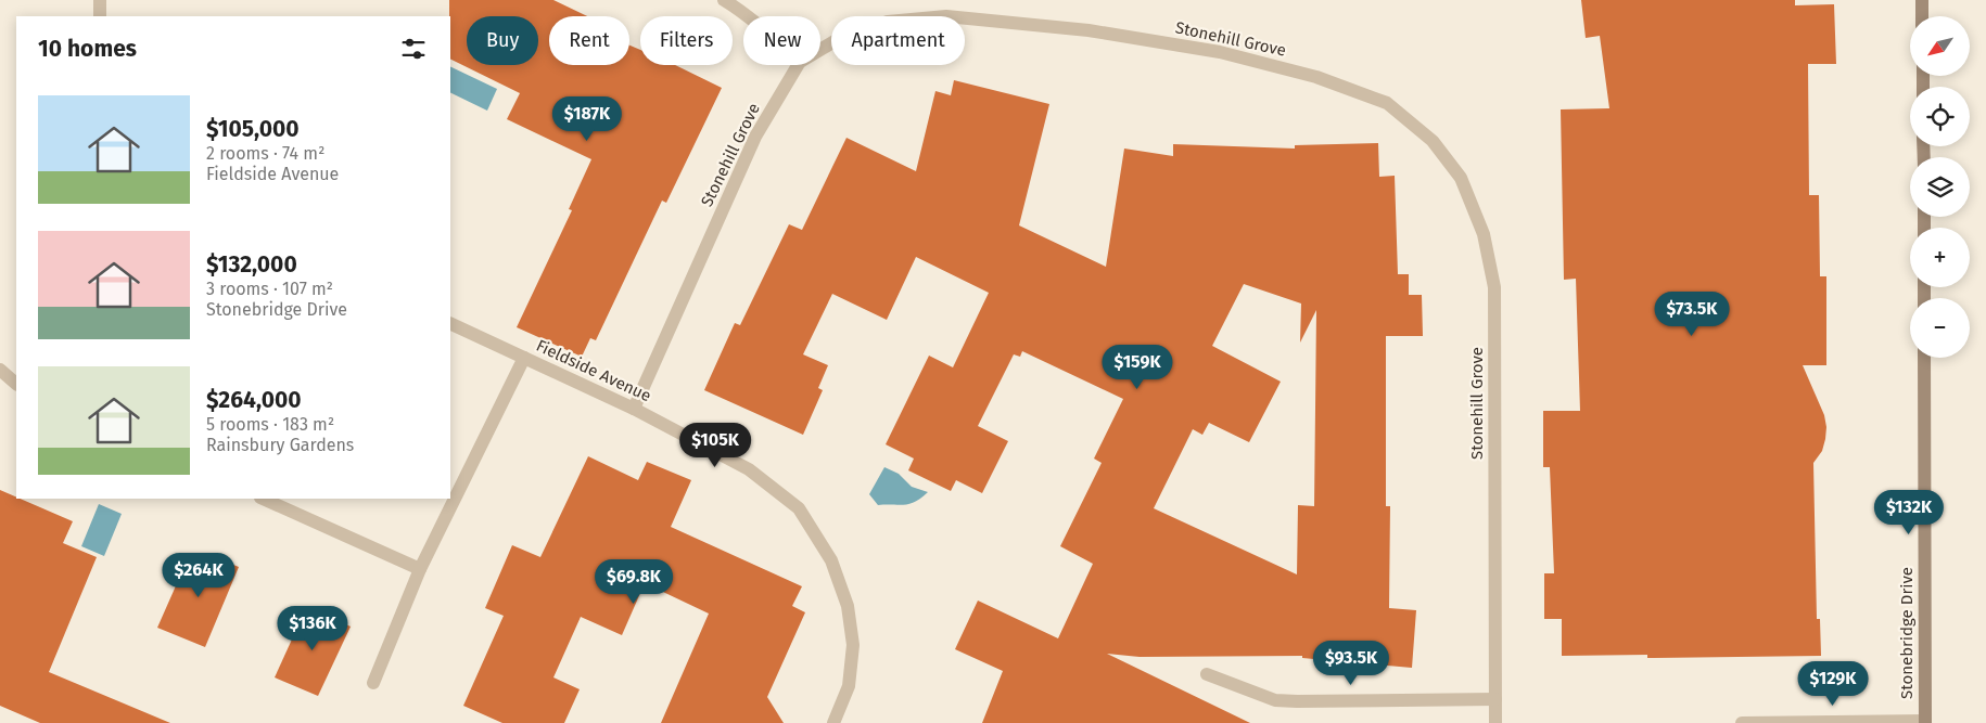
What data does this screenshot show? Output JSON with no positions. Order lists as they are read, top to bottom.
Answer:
{
  "streets": {
    "street": ["Stonehill Grove", "Fieldside Avenue", "Stonebridge Drive"]
  },
  "crossings": [
    ["Stonehill Grove", "Fieldside Avenue"]
  ],
  "north": "bottom left",
  "page": {
    "map_buttons": ["+", "−"],
    "chip": [
      "Buy",
      "Rent",
      "Filters",
      "New",
      "Apartment"
    ],
    "heading": "10 homes",
    "list": [
      {
        "name": "$105,000",
        "note": "2 rooms · 74 m² · Fieldside Avenue"
      },
      {
        "name": "$132,000",
        "note": "3 rooms · 107 m² · Stonebridge Drive"
      },
      {
        "name": "$264,000",
        "note": "5 rooms · 183 m² · Rainsbury Gardens"
      }
    ],
    "price": [
      "$187K",
      "$73.5K",
      "$159K",
      "$105K",
      "$132K",
      "$264K",
      "$69.8K",
      "$136K",
      "$93.5K",
      "$129K"
    ]
  }
}
